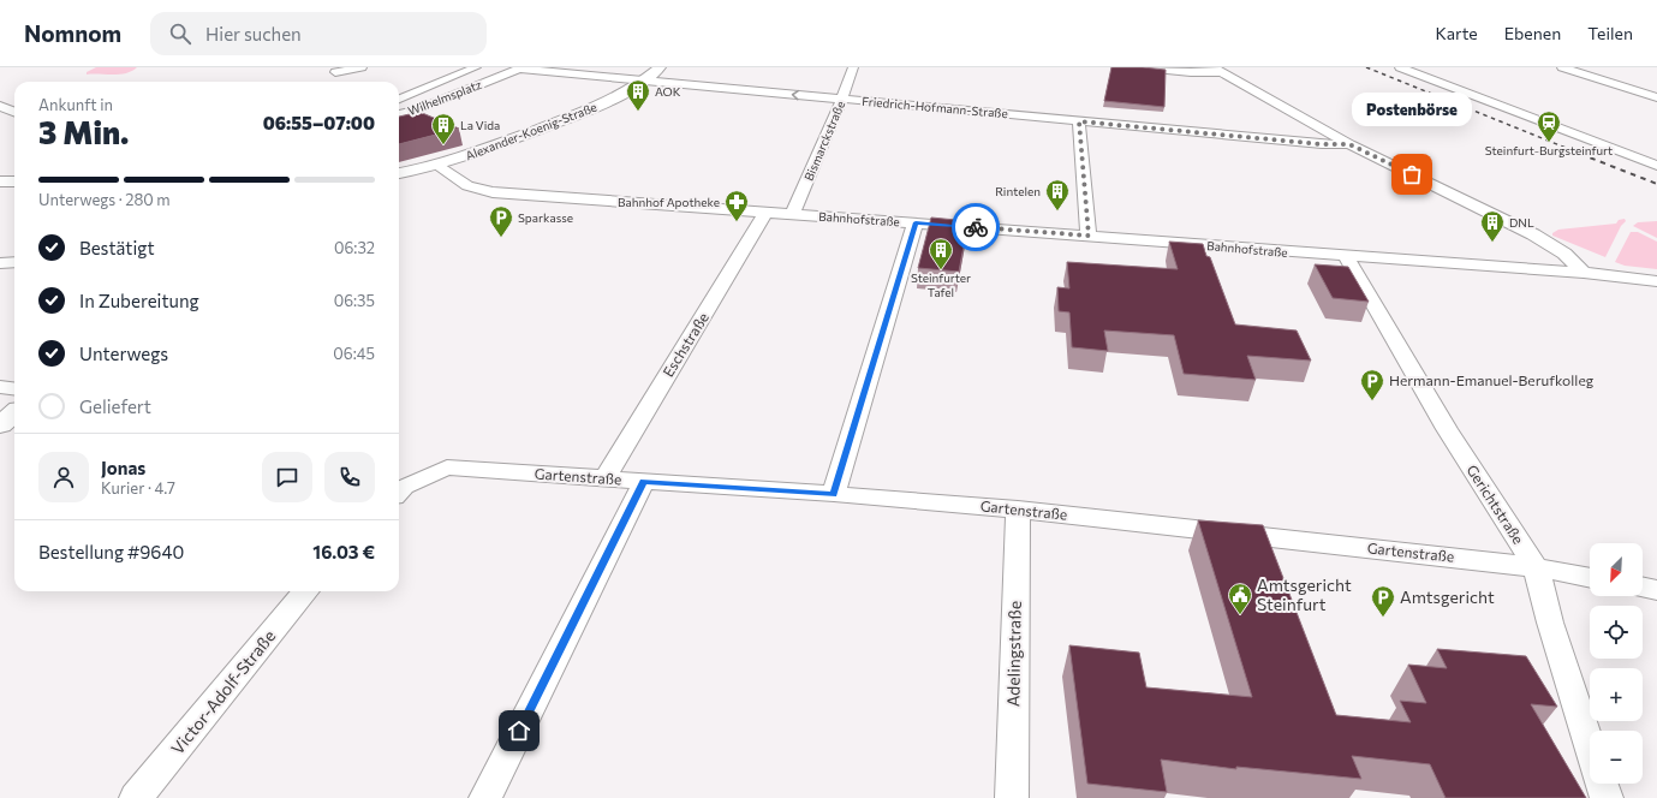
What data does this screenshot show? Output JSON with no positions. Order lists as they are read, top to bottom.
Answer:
{
  "streets": {
    "main road": ["Alexander-Koenig-Straße"],
    "street": [
      "Wilhelmsplatz",
      "Friedrich-Hofmann-Straße",
      "Bismarckstraße",
      "Bahnhofstraße",
      "Eschstraße",
      "Gartenstraße",
      "Gerichtstraße",
      "Adelingstraße",
      "Victor-Adolf-Straße"
    ]
  },
  "crossings": [
    ["Wilhelmsplatz", "Friedrich-Hofmann-Straße"],
    ["Friedrich-Hofmann-Straße", "Alexander-Koenig-Straße"],
    ["Friedrich-Hofmann-Straße", "Bismarckstraße"],
    ["Alexander-Koenig-Straße", "Bahnhofstraße"],
    ["Bismarckstraße", "Bahnhofstraße"],
    ["Bahnhofstraße", "Eschstraße"],
    ["Bahnhofstraße", "Gerichtstraße"],
    ["Eschstraße", "Gartenstraße"],
    ["Gartenstraße", "Gerichtstraße"],
    ["Gartenstraße", "Adelingstraße"]
  ],
  "places": {
    "building": [
      "AOK",
      "La Vida",
      "Rintelen",
      "DNL",
      "Steinfurter Tafel"
    ],
    "station": ["Steinfurt-Burgsteinfurt"],
    "other": ["Postenbörse"],
    "pharmacy": ["Bahnhof Apotheke"],
    "parking": ["Sparkasse", "Hermann-Emanuel-Berufkolleg", "Amtsgericht"],
    "public building": ["Amtsgericht Steinfurt"]
  },
  "north": "bottom left",
  "page": {
    "header": "Nomnom",
    "search": "Hier suchen",
    "nav": ["Karte", "Ebenen", "Teilen"],
    "heading": ["3 Min.", "Ankunft in", "06:55–07:00"],
    "panel": [
      "Jonas",
      "Kurier · 4.7",
      "Bestellung #9640",
      "16.03 €"
    ],
    "bubble": "Postenbörse",
    "bar": "Unterwegs · 280 m",
    "list": [
      ["Bestätigt", "06:32"],
      ["In Zubereitung", "06:35"],
      ["Unterwegs", "06:45"],
      "Geliefert"
    ],
    "map_buttons": ["+", "−"]
  }
}
